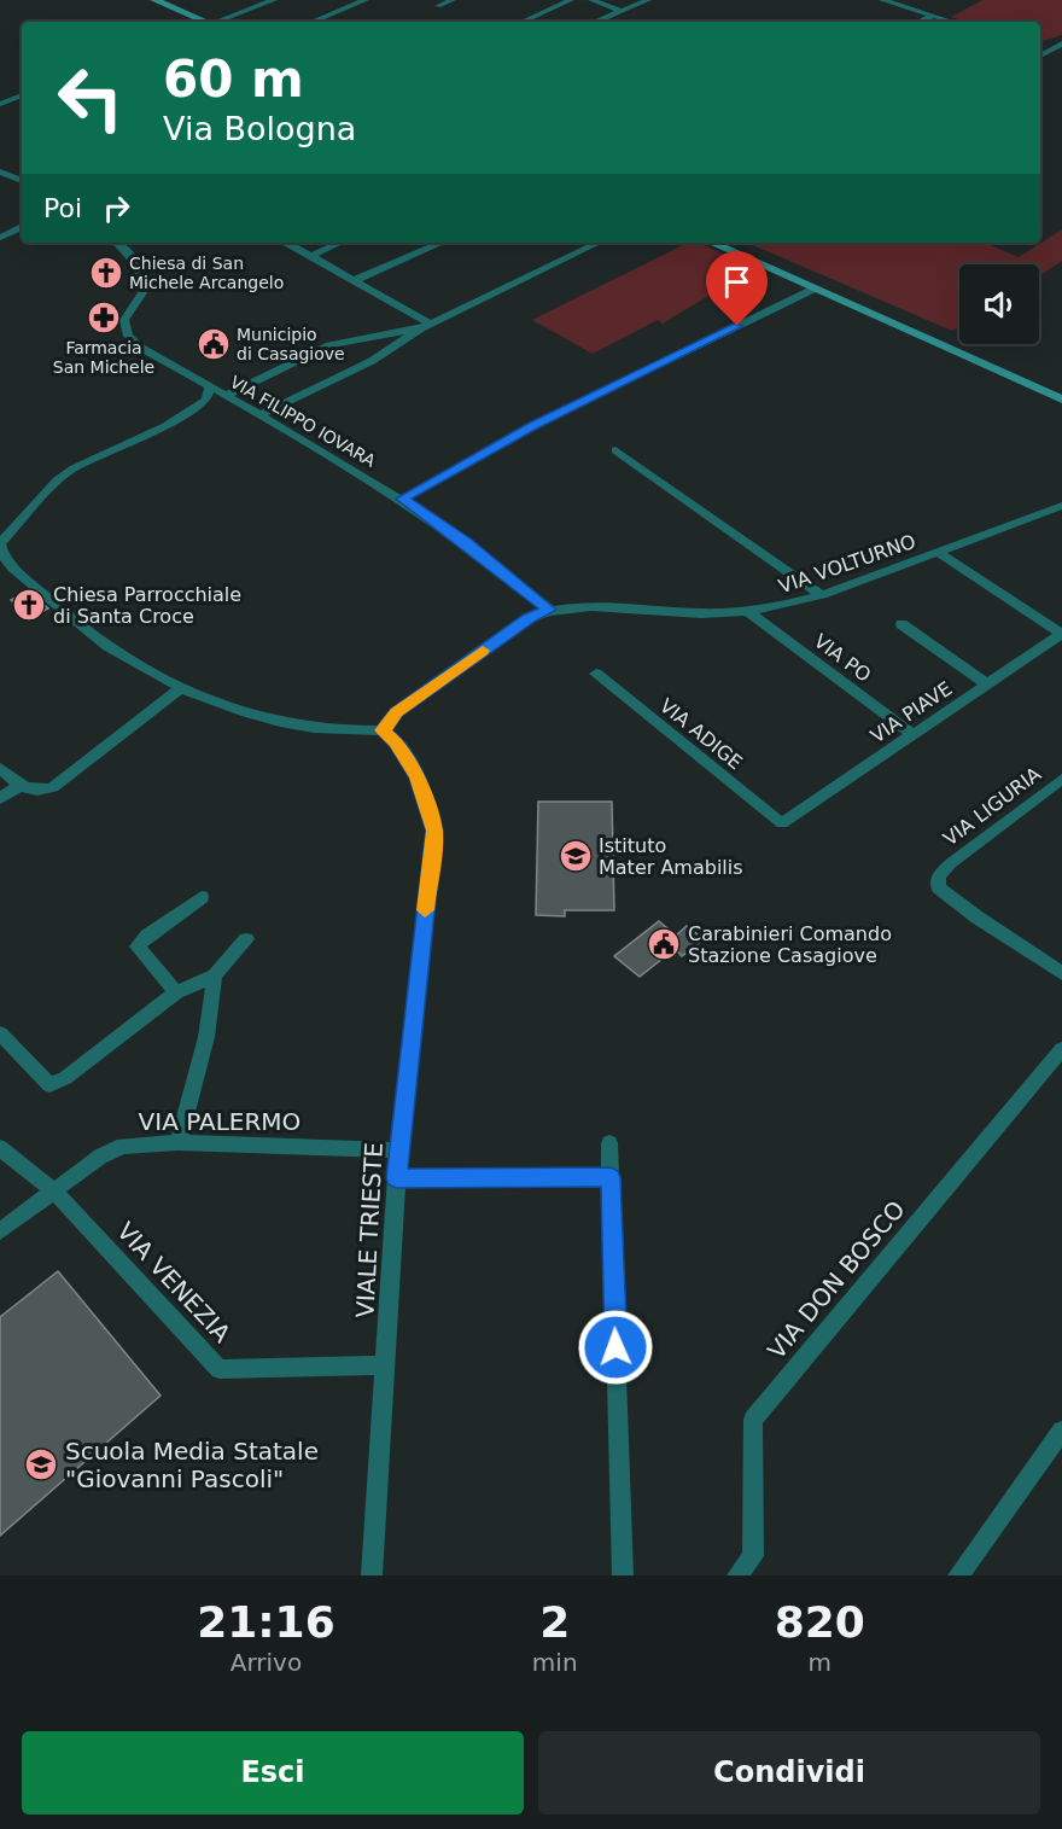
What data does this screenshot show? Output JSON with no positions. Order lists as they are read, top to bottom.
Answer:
{
  "streets": {
    "street": [
      "VIA FILIPPO IOVARA",
      "VIA VOLTURNO",
      "VIA PO",
      "VIA PIAVE",
      "VIA ADIGE",
      "VIA LIGURIA",
      "VIA PALERMO",
      "VIALE TRIESTE",
      "VIA DON BOSCO",
      "VIA VENEZIA"
    ]
  },
  "crossings": [
    ["VIA FILIPPO IOVARA", "VIA VOLTURNO"],
    ["VIA VOLTURNO", "VIA PO"],
    ["VIA PO", "VIA PIAVE"],
    ["VIA PIAVE", "VIA ADIGE"],
    ["VIA PALERMO", "VIALE TRIESTE"],
    ["VIA PALERMO", "VIA VENEZIA"],
    ["VIALE TRIESTE", "VIA VENEZIA"]
  ],
  "places": {
    "church": ["Chiesa di San Michele Arcangelo", "Chiesa Parrocchiale di Santa Croce"],
    "pharmacy": ["Farmacia San Michele"],
    "public building": ["Municipio di Casagiove", "Carabinieri Comando Stazione Casagiove"],
    "school or university": ["Istituto Mater Amabilis", "Scuola Media Statale \"Giovanni Pascoli\""]
  },
  "page": {
    "turn": ["60 m", "Via Bologna"],
    "then": "Poi",
    "eta": [
      "21:16",
      "Arrivo",
      "2",
      "min",
      "820",
      "m"
    ],
    "buttons": ["Esci", "Condividi"]
  }
}
